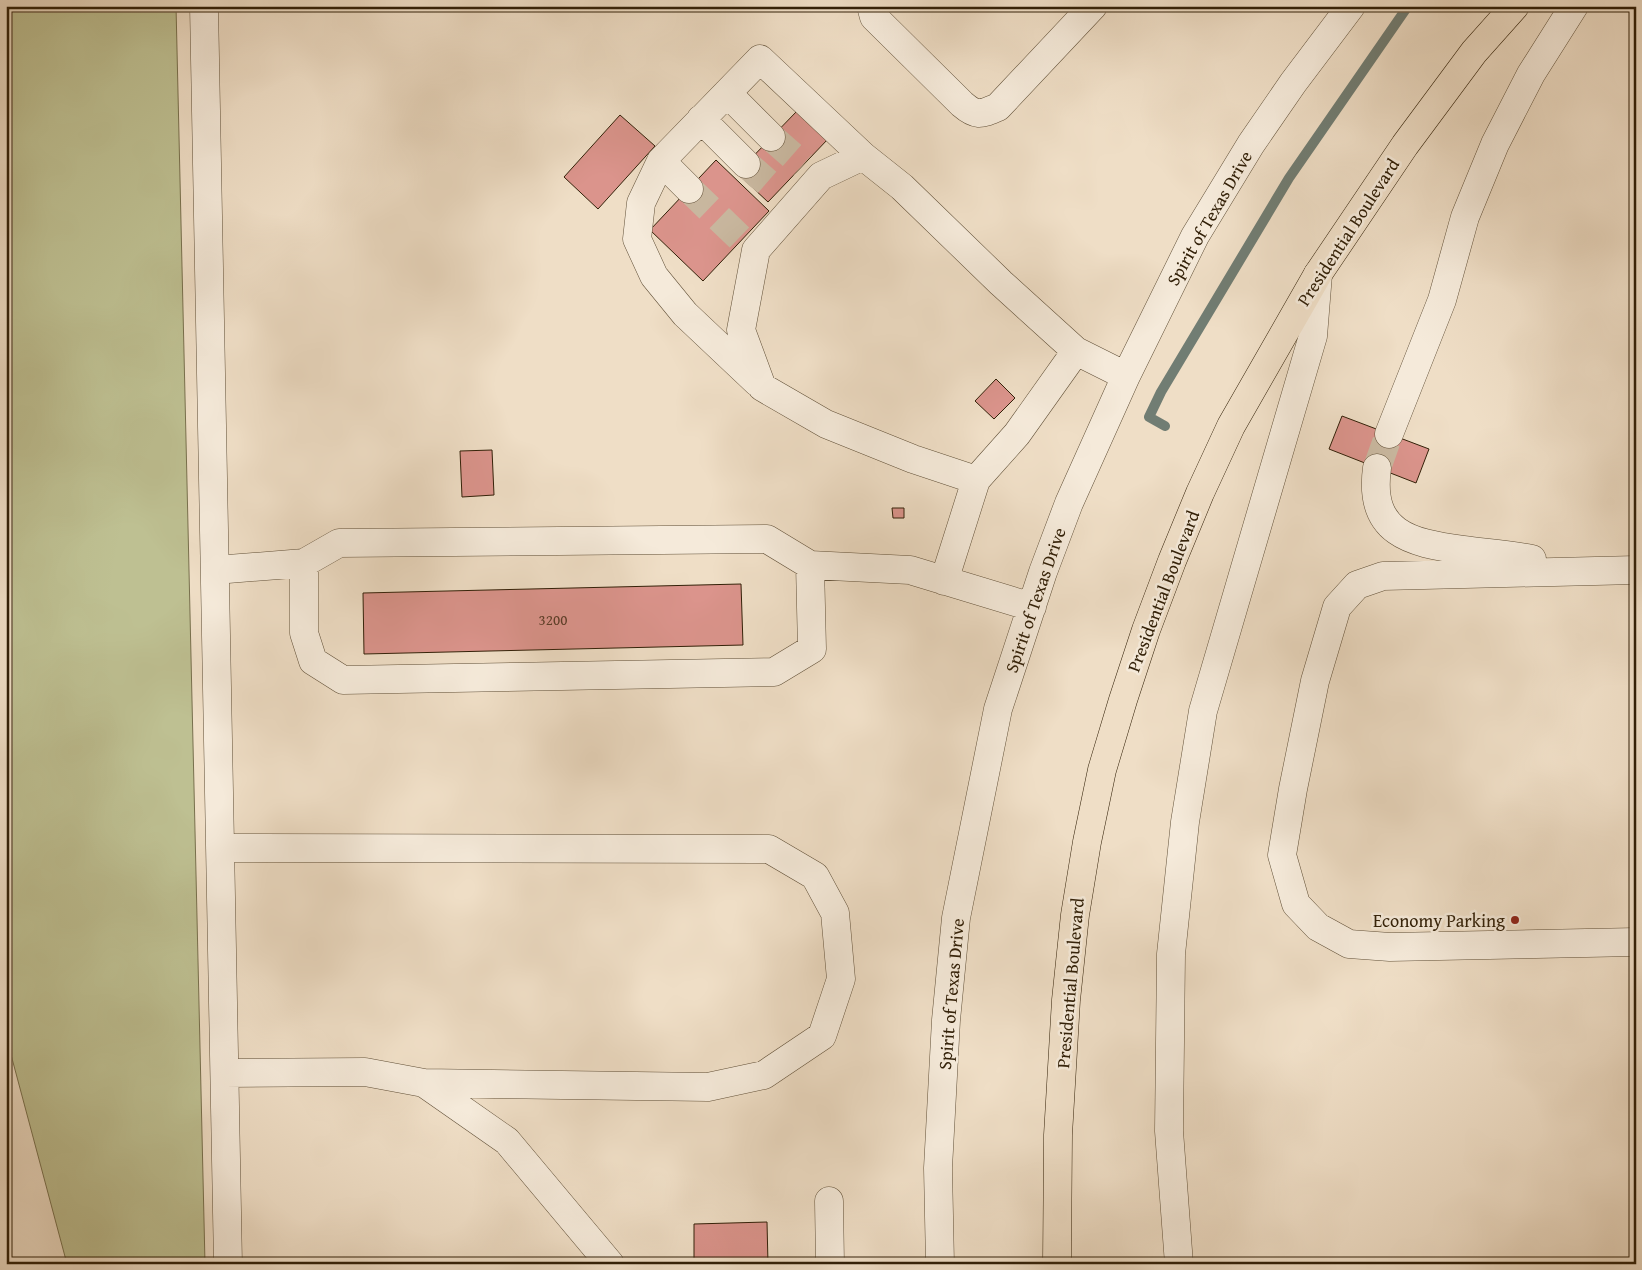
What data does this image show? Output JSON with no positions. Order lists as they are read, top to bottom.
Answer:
{
  "streets": {
    "main road": ["Presidential Boulevard"],
    "lane": ["Spirit of Texas Drive"]
  },
  "places": ["Economy Parking"],
  "house_numbers": ["3200"]
}
